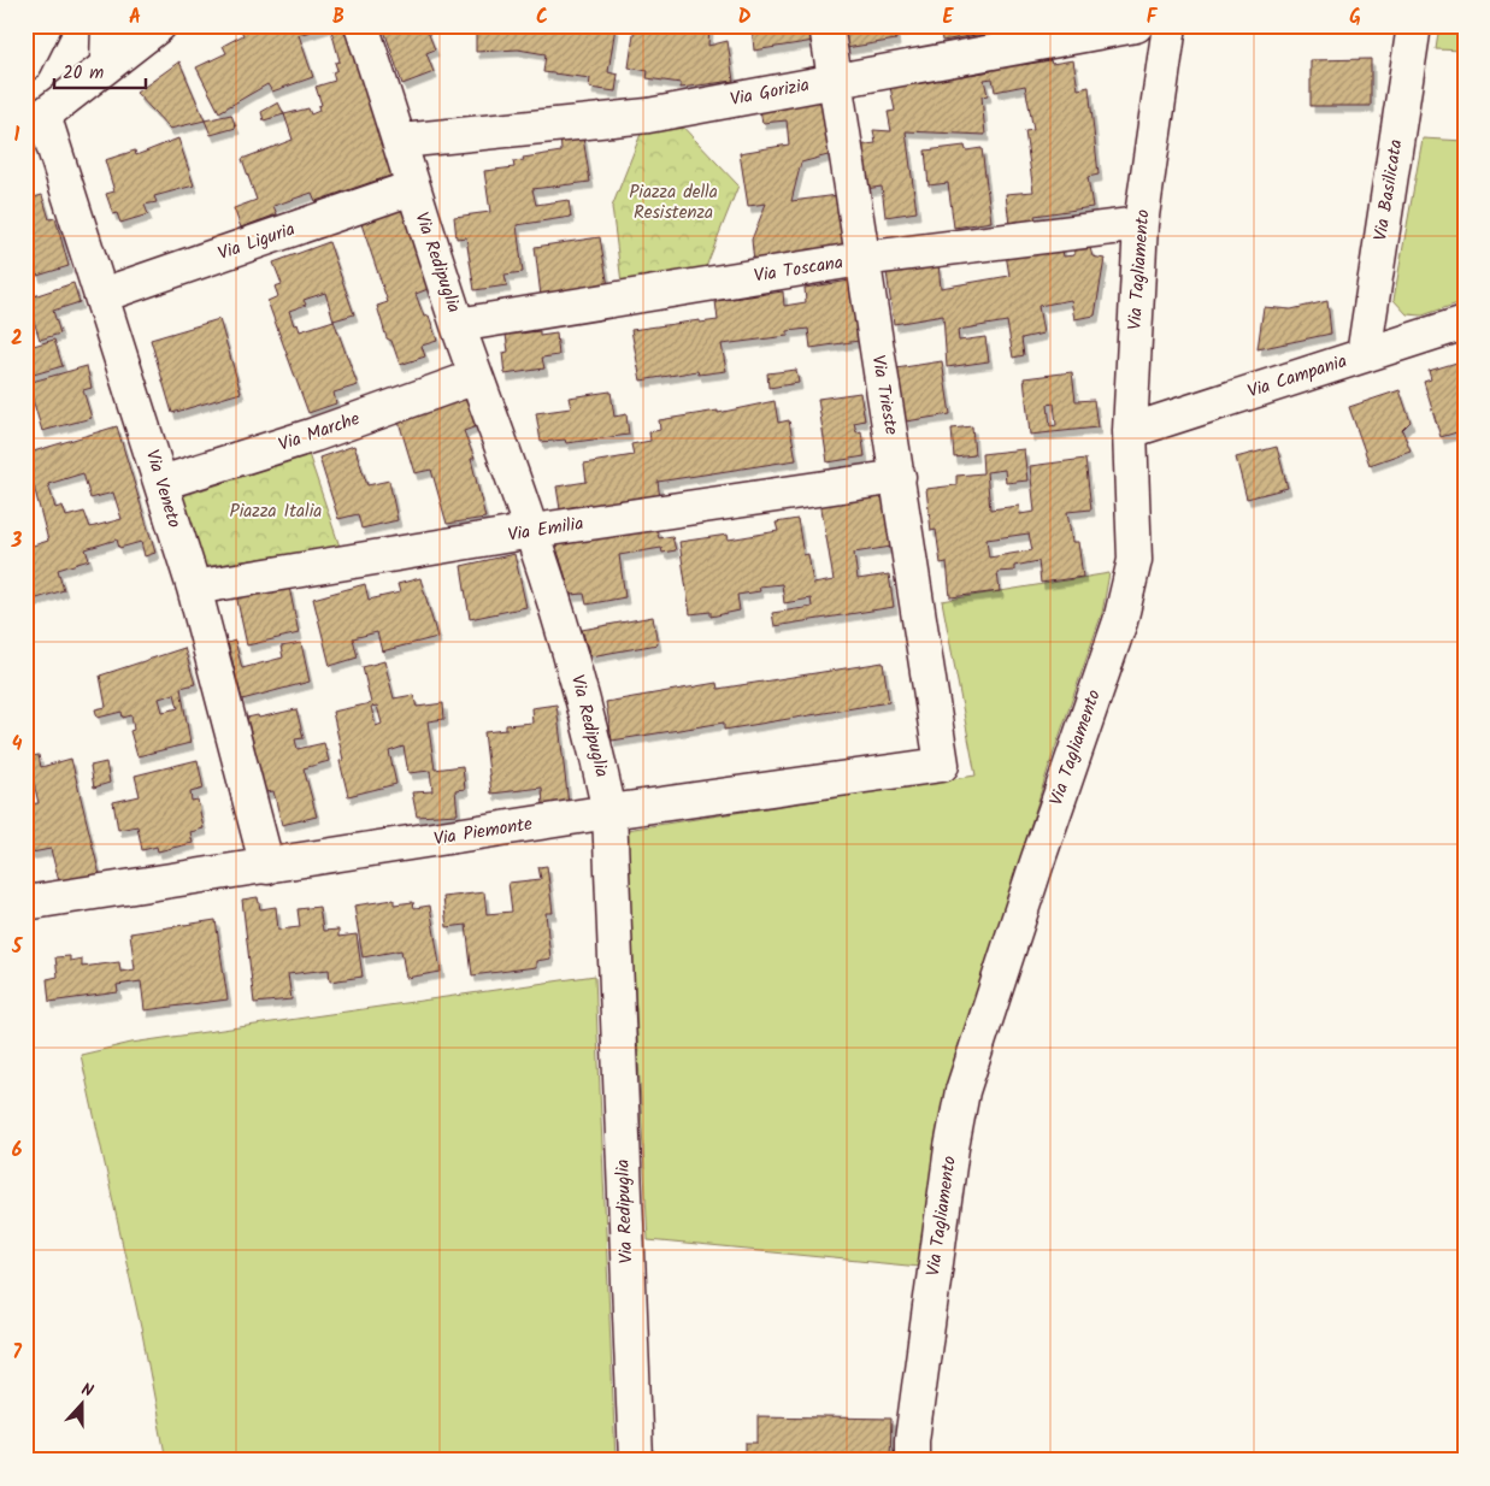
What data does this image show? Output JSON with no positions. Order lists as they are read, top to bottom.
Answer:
{
  "streets": {
    "street": [
      "Via Gorizia",
      "Via Basilicata",
      "Via Liguria",
      "Via Redipuglia",
      "Via Toscana",
      "Via Tagliamento",
      "Via Campania",
      "Via Trieste",
      "Via Marche",
      "Via Veneto",
      "Via Emilia",
      "Via Piemonte"
    ]
  },
  "crossings": [
    ["Via Gorizia", "Via Redipuglia"],
    ["Via Gorizia", "Via Trieste"],
    ["Via Basilicata", "Via Campania"],
    ["Via Liguria", "Via Redipuglia"],
    ["Via Liguria", "Via Veneto"],
    ["Via Redipuglia", "Via Toscana"],
    ["Via Redipuglia", "Via Marche"],
    ["Via Redipuglia", "Via Emilia"],
    ["Via Redipuglia", "Via Piemonte"],
    ["Via Toscana", "Via Tagliamento"],
    ["Via Toscana", "Via Trieste"],
    ["Via Tagliamento", "Via Campania"],
    ["Via Trieste", "Via Emilia"],
    ["Via Trieste", "Via Piemonte"],
    ["Via Marche", "Via Veneto"],
    ["Via Veneto", "Via Emilia"],
    ["Via Veneto", "Via Piemonte"]
  ],
  "parks": ["Piazza della Resistenza", "Piazza Italia"],
  "scale_bar": "20 m",
  "north": "top",
  "grid": {
    "columns": [
      "A",
      "B",
      "C",
      "D",
      "E",
      "F",
      "G"
    ],
    "rows": [
      "1",
      "2",
      "3",
      "4",
      "5",
      "6",
      "7"
    ]
  }
}
